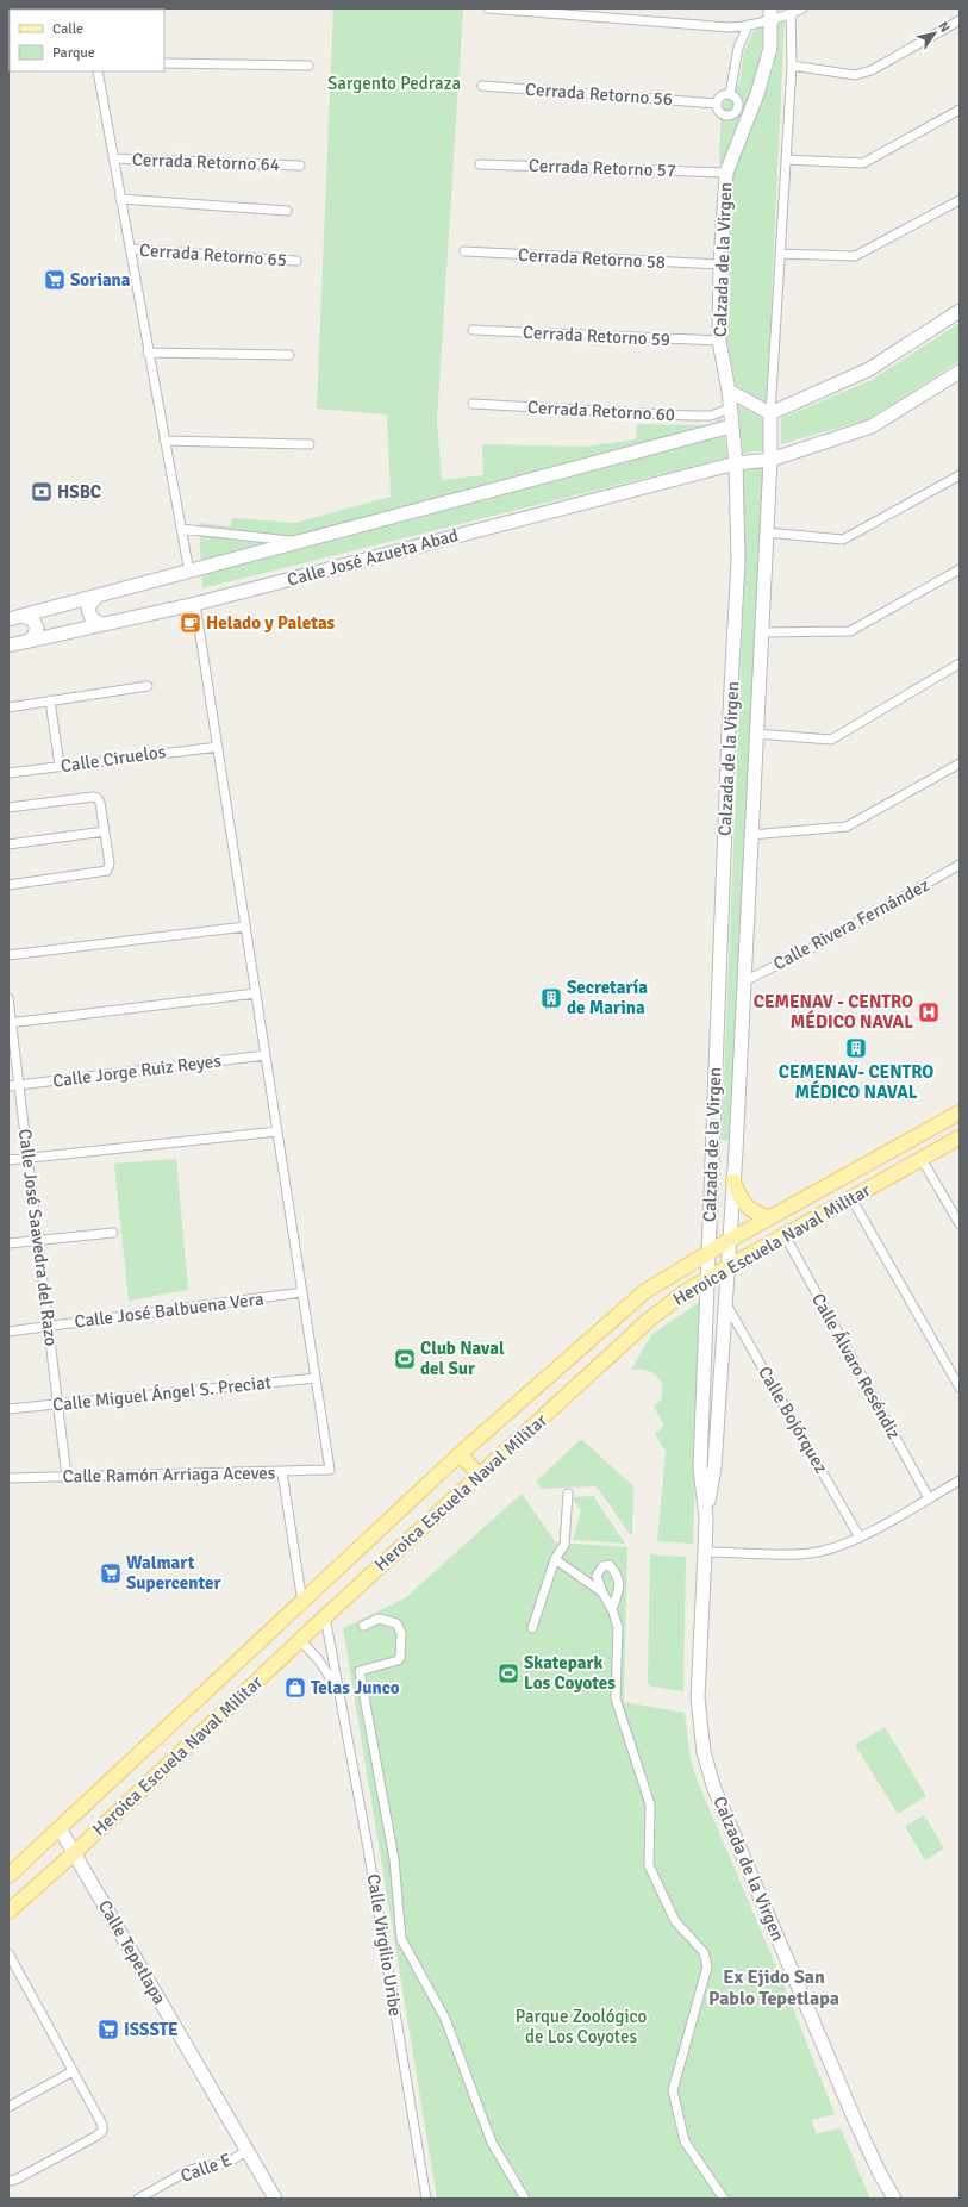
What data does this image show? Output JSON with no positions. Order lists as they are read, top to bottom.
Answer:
{
  "streets": {
    "main road": [
      "Calzada de la Virgen",
      "Calle José Azueta Abad",
      "Heroica Escuela Naval Militar",
      "Calle Tepetlapa"
    ],
    "street": [
      "Cerrada Retorno 56",
      "Cerrada Retorno 64",
      "Cerrada Retorno 57",
      "Cerrada Retorno 65",
      "Cerrada Retorno 58",
      "Cerrada Retorno 59",
      "Cerrada Retorno 60",
      "Calle Ciruelos",
      "Calle Rivera Fernández",
      "Calle Jorge Ruiz Reyes",
      "Calle José Saavedra del Razo",
      "Calle José Balbuena Vera",
      "Calle Álvaro Reséndiz",
      "Calle Miguel Ángel S. Preciat",
      "Calle Bojórquez",
      "Calle Ramón Arriaga Aceves",
      "Calle Virgilio Uribe",
      "Calle E"
    ]
  },
  "crossings": [
    ["Cerrada Retorno 57", "Calzada de la Virgen"],
    ["Cerrada Retorno 58", "Calzada de la Virgen"],
    ["Calzada de la Virgen", "Cerrada Retorno 59"],
    ["Calzada de la Virgen", "Cerrada Retorno 60"],
    ["Calzada de la Virgen", "Calle José Azueta Abad"],
    ["Calzada de la Virgen", "Calle Rivera Fernández"],
    ["Calzada de la Virgen", "Heroica Escuela Naval Militar"],
    ["Calzada de la Virgen", "Calle Bojórquez"],
    ["Calle Jorge Ruiz Reyes", "Calle José Saavedra del Razo"],
    ["Calle José Saavedra del Razo", "Calle José Balbuena Vera"],
    ["Calle José Saavedra del Razo", "Calle Miguel Ángel S. Preciat"],
    ["Calle José Saavedra del Razo", "Calle Ramón Arriaga Aceves"],
    ["Heroica Escuela Naval Militar", "Calle Álvaro Reséndiz"],
    ["Heroica Escuela Naval Militar", "Calle Virgilio Uribe"],
    ["Heroica Escuela Naval Militar", "Calle Tepetlapa"],
    ["Calle Miguel Ángel S. Preciat", "Calle Ramón Arriaga Aceves"],
    ["Calle Tepetlapa", "Calle E"]
  ],
  "districts": ["Ex Ejido San Pablo Tepetlapa"],
  "parks": ["Sargento Pedraza", "Parque Zoológico de Los Coyotes"],
  "places": {
    "supermarket": ["Soriana", "Walmart Supercenter", "ISSSTE"],
    "bank": ["HSBC"],
    "cafe": ["Helado y Paletas"],
    "building": ["Secretaría de Marina", "CEMENAV- CENTRO MÉDICO NAVAL"],
    "hospital": ["CEMENAV - CENTRO MÉDICO NAVAL"],
    "sports": ["Club Naval del Sur", "Skatepark Los Coyotes"],
    "shop": ["Telas Junco"]
  },
  "legend": ["Calle", "Parque"],
  "north": "top right"
}
